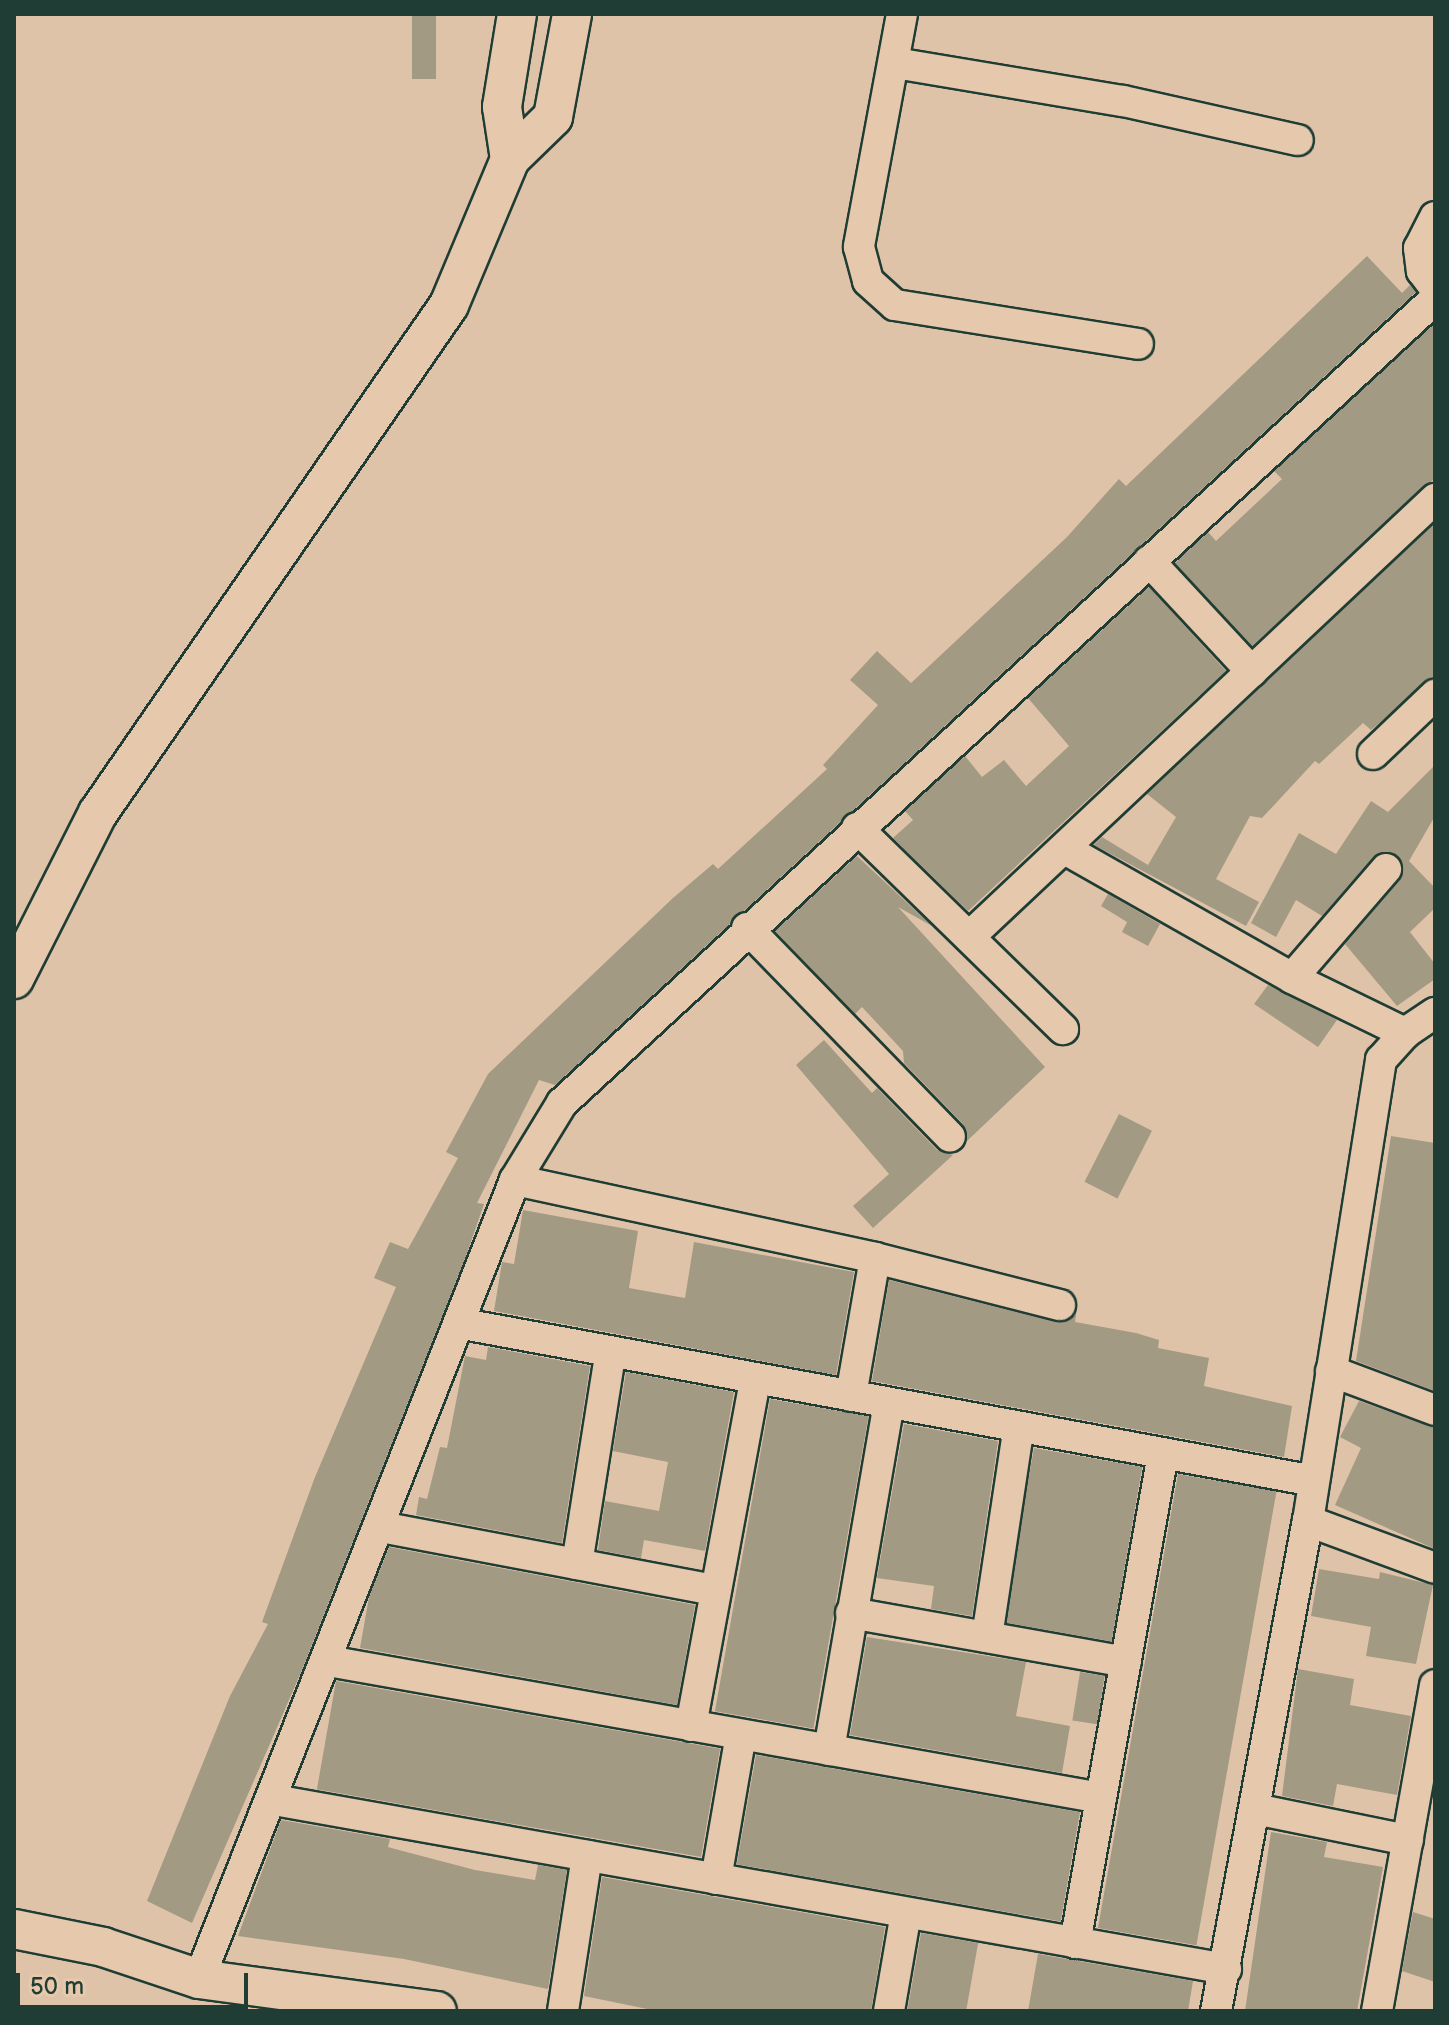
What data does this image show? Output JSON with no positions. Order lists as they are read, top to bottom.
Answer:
{
  "scale_bar": "50 m"
}
